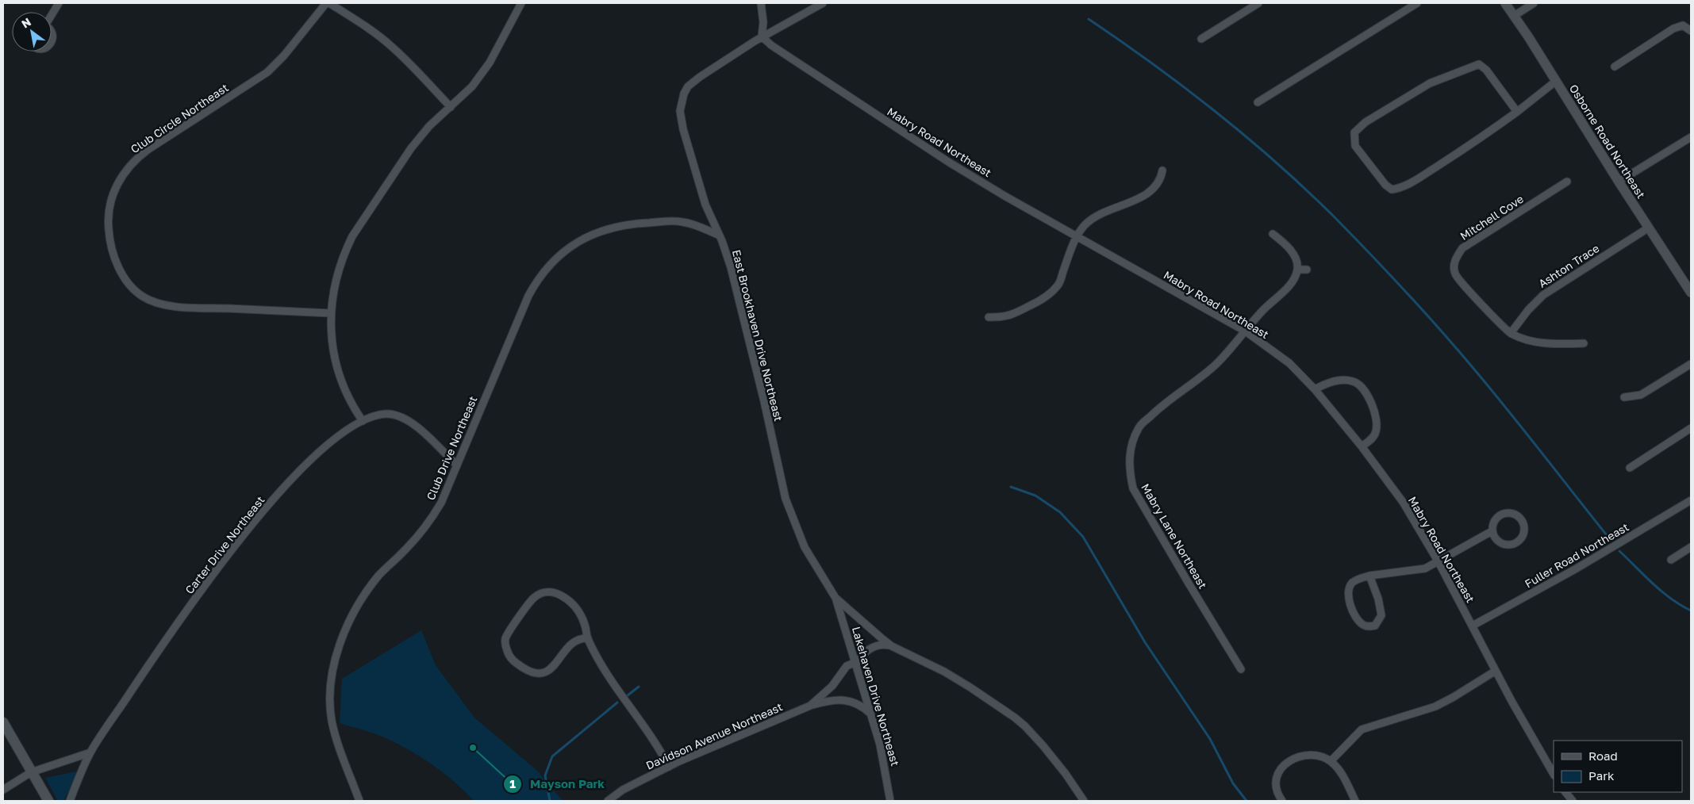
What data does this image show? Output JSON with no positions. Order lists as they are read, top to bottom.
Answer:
{
  "streets": {
    "street": [
      "Club Circle Northeast",
      "Osborne Road Northeast",
      "Mabry Road Northeast",
      "Mitchell Cove",
      "Ashton Trace",
      "East Brookhaven Drive Northeast",
      "Club Drive Northeast",
      "Mabry Lane Northeast",
      "Carter Drive Northeast",
      "Fuller Road Northeast",
      "Lakehaven Drive Northeast",
      "Davidson Avenue Northeast"
    ]
  },
  "crossings": [
    ["Osborne Road Northeast", "Ashton Trace"],
    ["Mabry Road Northeast", "East Brookhaven Drive Northeast"],
    ["Mabry Road Northeast", "Mabry Lane Northeast"],
    ["Mabry Road Northeast", "Fuller Road Northeast"],
    ["Mitchell Cove", "Ashton Trace"],
    ["East Brookhaven Drive Northeast", "Club Drive Northeast"],
    ["East Brookhaven Drive Northeast", "Lakehaven Drive Northeast"],
    ["Club Drive Northeast", "Carter Drive Northeast"],
    ["Lakehaven Drive Northeast", "Davidson Avenue Northeast"]
  ],
  "places": ["Mayson Park"],
  "legend": ["Road", "Park"],
  "north": "top left"
}
